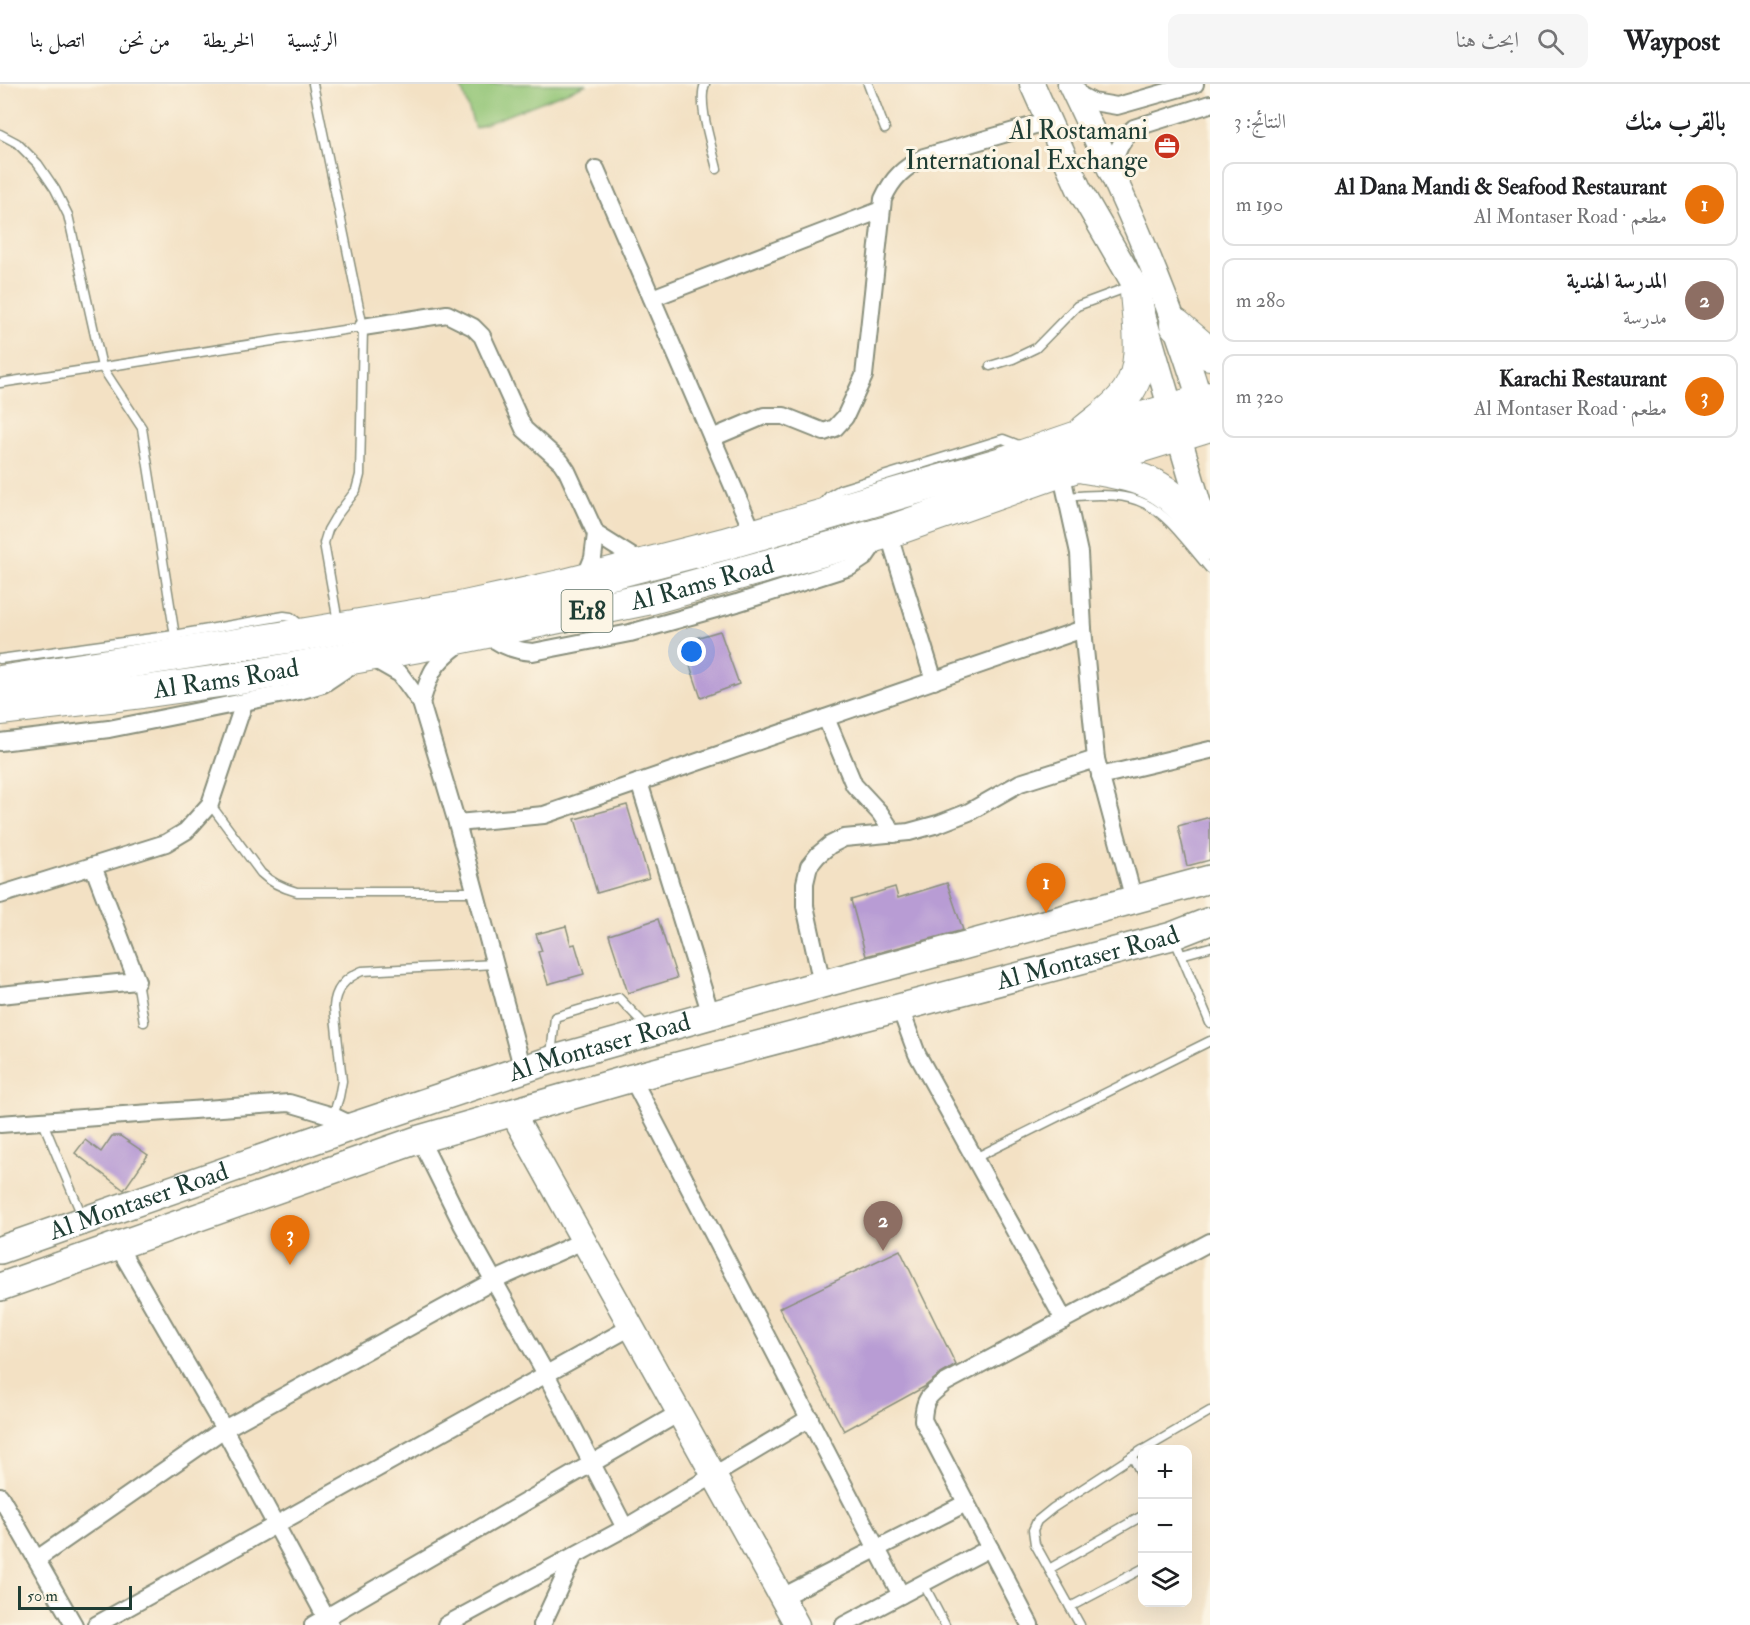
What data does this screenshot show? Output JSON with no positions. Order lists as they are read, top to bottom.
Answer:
{
  "streets": {
    "highway": ["Al Rams Road", "E18"],
    "main road": ["Al Montaser Road"]
  },
  "crossings": [
    ["Al Rams Road", "E18"]
  ],
  "places": {
    "office": ["Al Rostamani International Exchange"]
  },
  "scale_bar": "50 m",
  "page": {
    "header": "Waypost",
    "search": "ابحث هنا",
    "nav": [
      "الرئيسية",
      "الخريطة",
      "من نحن",
      "اتصل بنا"
    ],
    "heading": ["بالقرب منك", "النتائج: 3"],
    "list": [
      {
        "mark": "1",
        "name": "Al Dana Mandi & Seafood Restaurant",
        "note": "مطعم · Al Montaser Road",
        "value": "190 m"
      },
      {
        "mark": "2",
        "name": "المدرسة الهندية",
        "note": "مدرسة",
        "value": "280 m"
      },
      {
        "mark": "3",
        "name": "Karachi Restaurant",
        "note": "مطعم · Al Montaser Road",
        "value": "320 m"
      }
    ],
    "pins": ["1", "2", "3"],
    "map_buttons": ["+", "−"],
    "scale": "50 m"
  }
}
